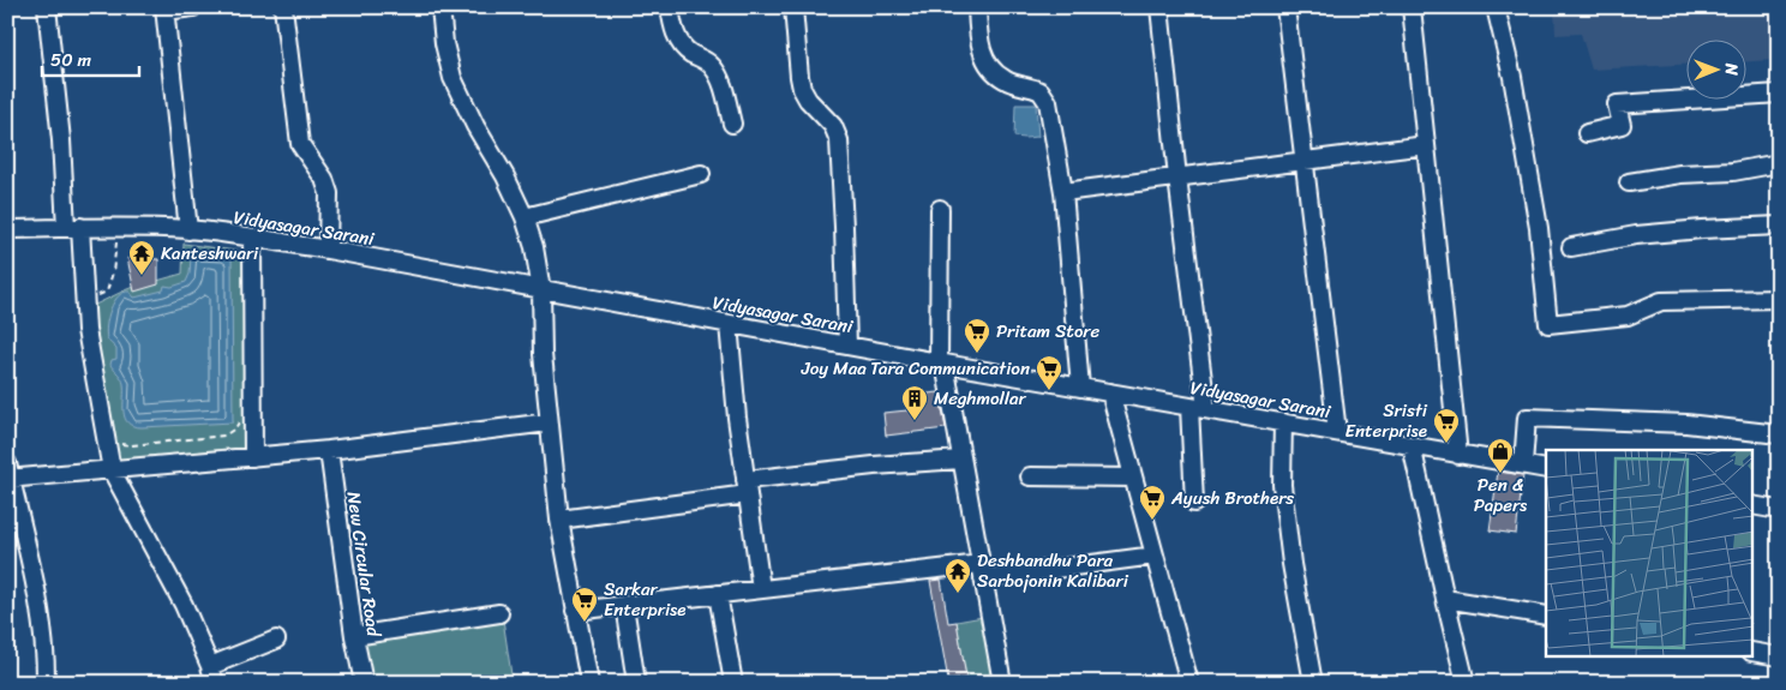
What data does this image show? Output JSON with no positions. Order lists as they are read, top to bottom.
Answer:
{
  "streets": {
    "street": ["Vidyasagar Sarani", "New Circular Road"]
  },
  "places": {
    "temple": ["Kanteshwari", "Deshbandhu Para Sarbojonin Kalibari"],
    "supermarket": [
      "Pritam Store",
      "Joy Maa Tara Communication",
      "Sristi Enterprise",
      "Ayush Brothers",
      "Sarkar Enterprise"
    ],
    "building": ["Meghmollar"],
    "shop": ["Pen & Papers"]
  },
  "scale_bar": "50 m",
  "north": "right"
}
